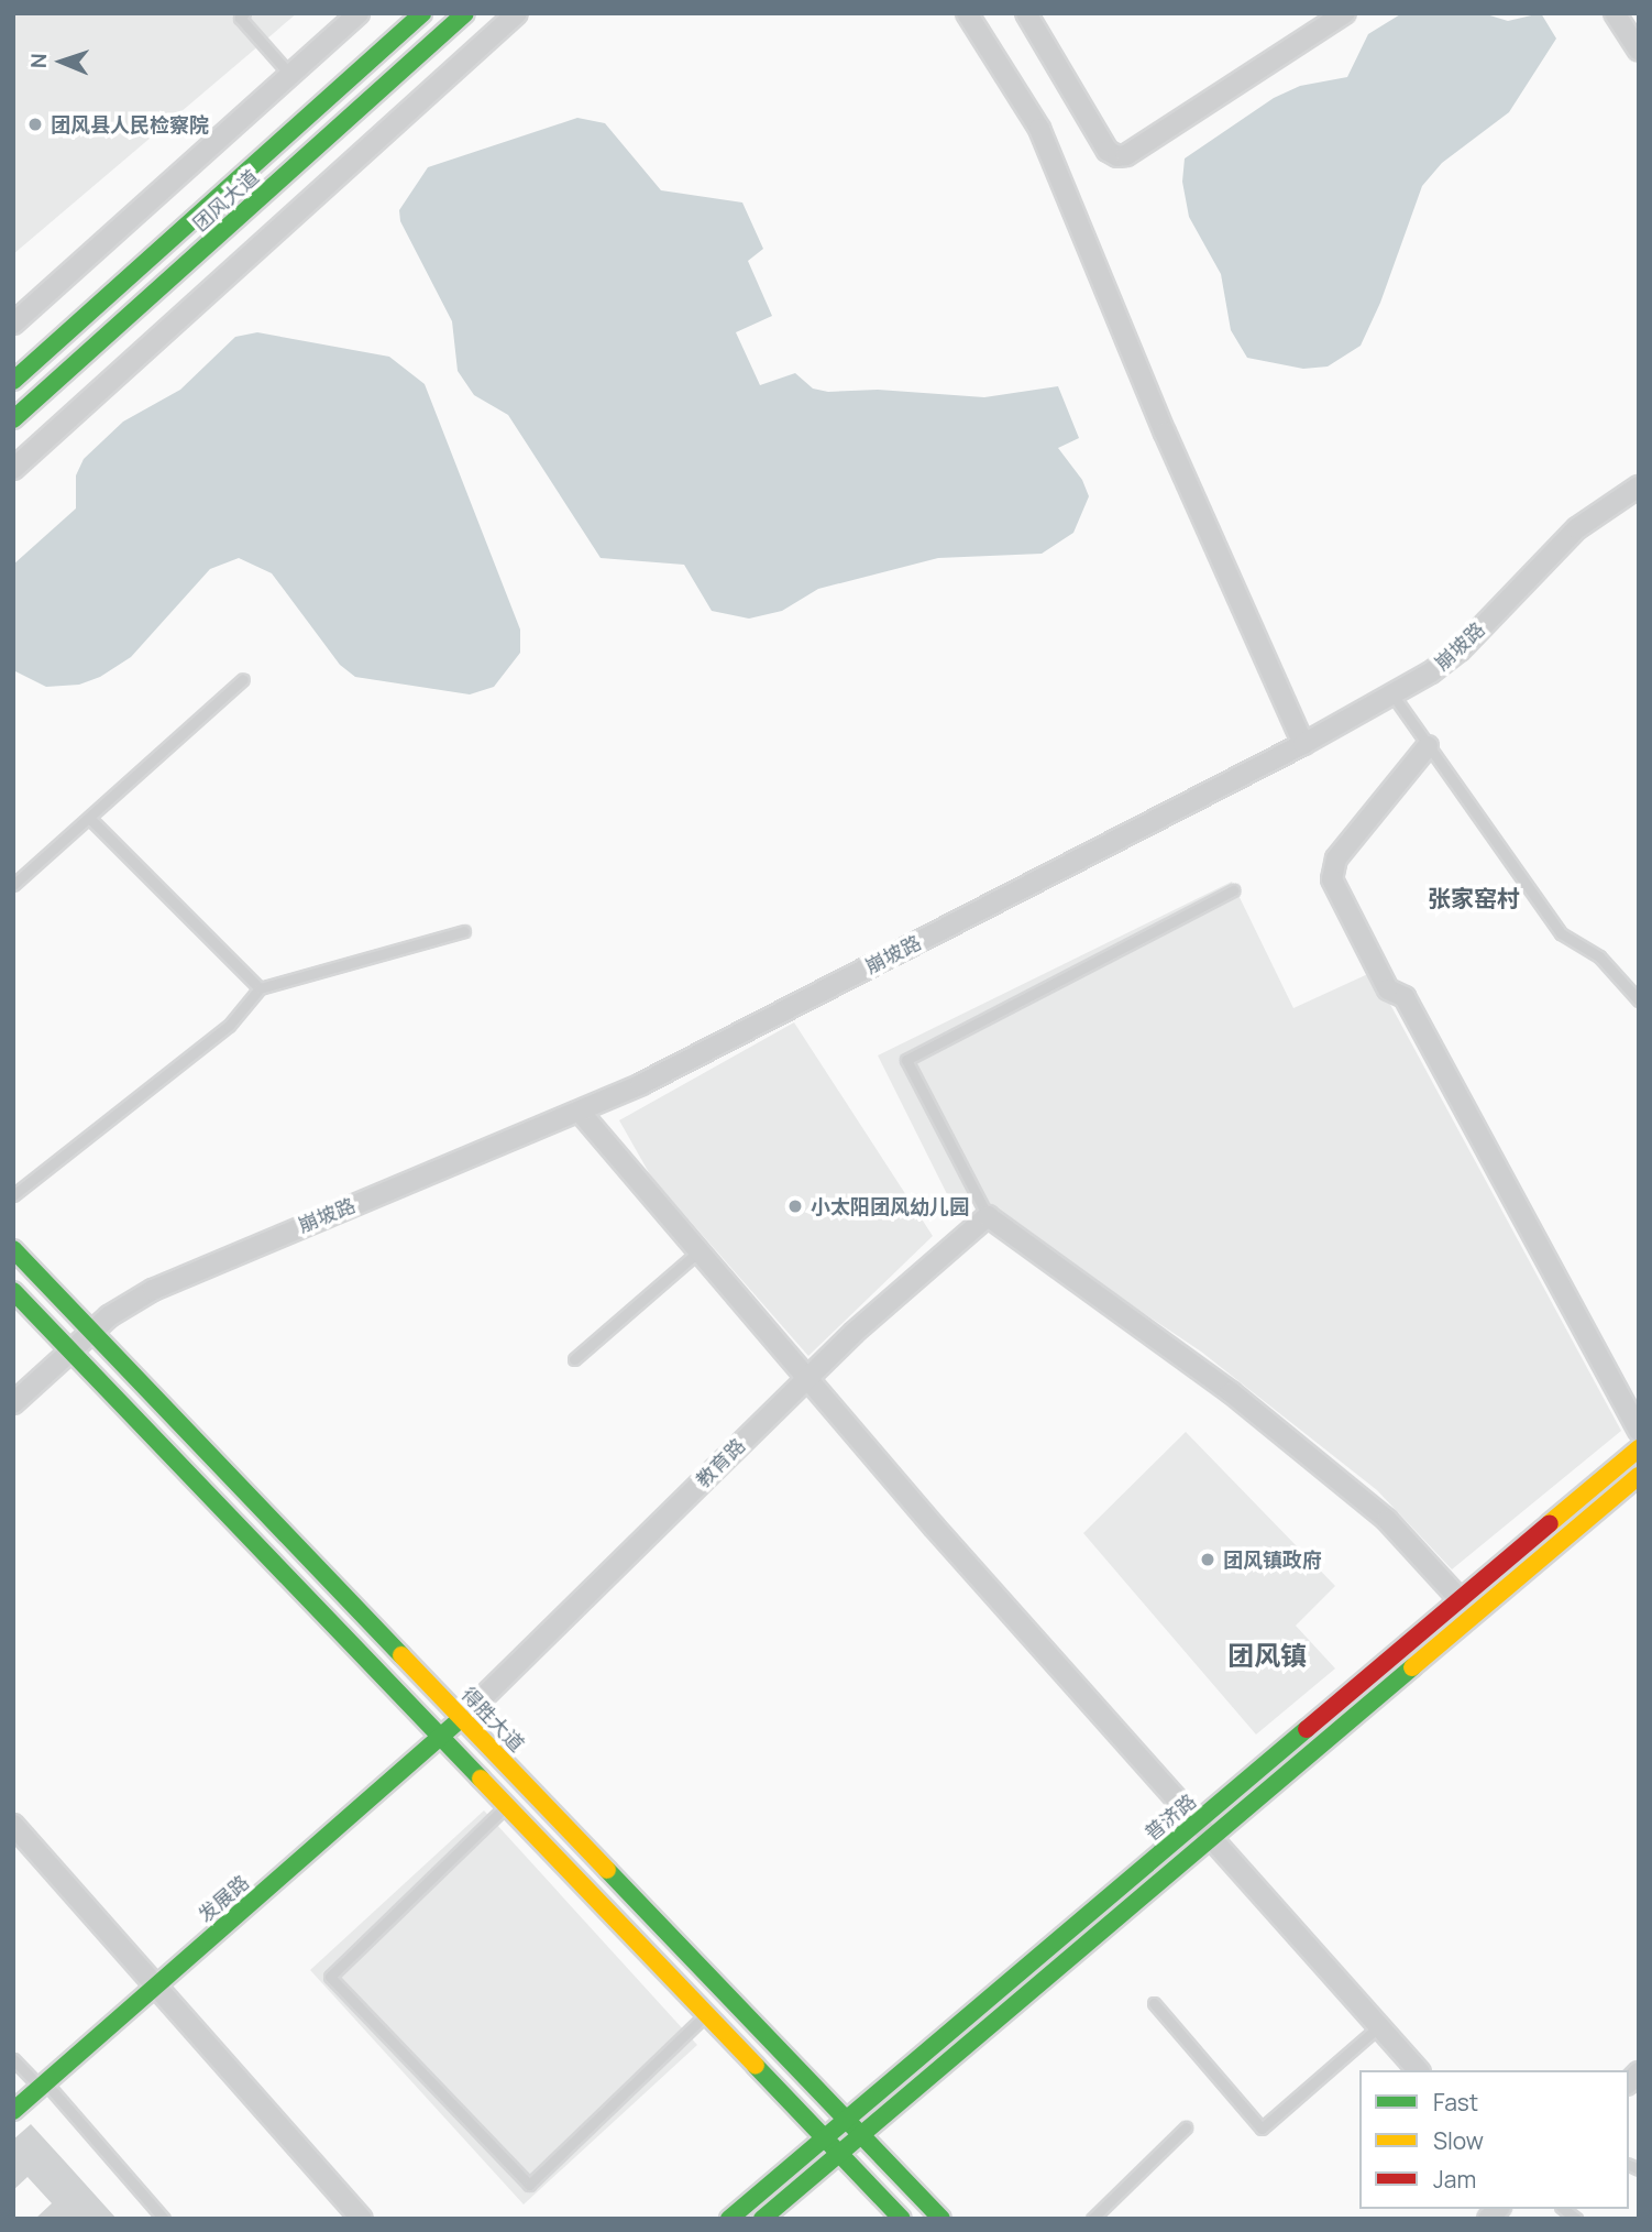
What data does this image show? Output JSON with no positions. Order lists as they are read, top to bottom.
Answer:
{
  "streets": {
    "main road": [
      "团风大道",
      "得胜大道",
      "普济路",
      "发展路"
    ],
    "street": ["崩坡路", "教育路"]
  },
  "crossings": [
    ["崩坡路", "得胜大道"],
    ["教育路", "得胜大道"],
    ["教育路", "发展路"],
    ["得胜大道", "普济路"],
    ["得胜大道", "发展路"]
  ],
  "districts": ["张家窑村", "团风镇"],
  "places": ["团风县人民检察院", "小太阳团风幼儿园", "团风镇政府"],
  "legend": ["Fast", "Slow", "Jam"],
  "north": "left"
}
